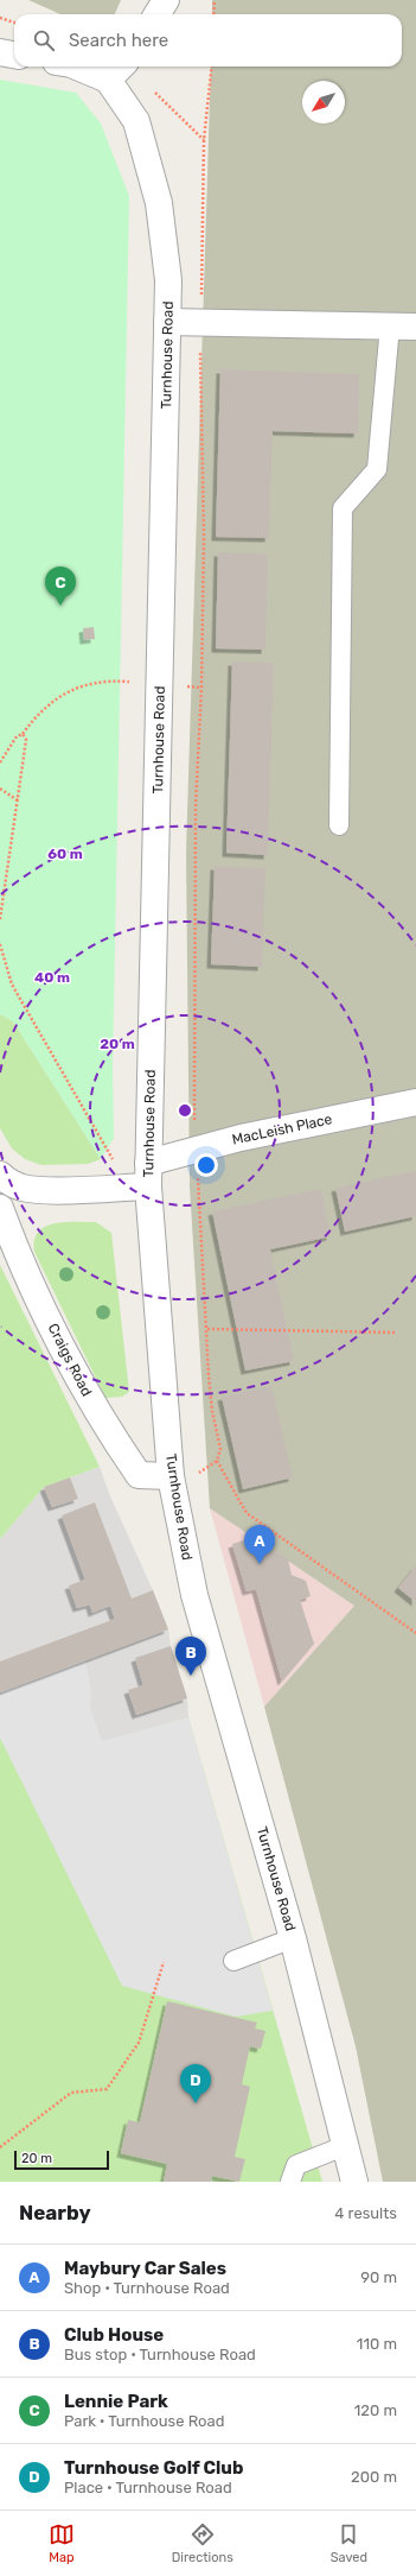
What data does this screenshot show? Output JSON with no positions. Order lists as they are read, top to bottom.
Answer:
{
  "streets": {
    "street": ["Turnhouse Road", "MacLeish Place", "Craigs Road"]
  },
  "crossings": [
    ["Turnhouse Road", "MacLeish Place"],
    ["Turnhouse Road", "Craigs Road"]
  ],
  "scale_bar": "20 m",
  "north": "bottom left",
  "page": {
    "search": "Search here",
    "pins": [
      "C",
      "A",
      "B",
      "D"
    ],
    "scale": "20 m",
    "heading": ["Nearby", "4 results"],
    "list": [
      {
        "mark": "A",
        "name": "Maybury Car Sales",
        "note": "Shop · Turnhouse Road",
        "value": "90 m"
      },
      {
        "mark": "B",
        "name": "Club House",
        "note": "Bus stop · Turnhouse Road",
        "value": "110 m"
      },
      {
        "mark": "C",
        "name": "Lennie Park",
        "note": "Park · Turnhouse Road",
        "value": "120 m"
      },
      {
        "mark": "D",
        "name": "Turnhouse Golf Club",
        "note": "Place · Turnhouse Road",
        "value": "200 m"
      }
    ],
    "nav": ["Map", "Directions", "Saved"]
  },
  "rings": ["60 m", "40 m", "20 m"]
}
